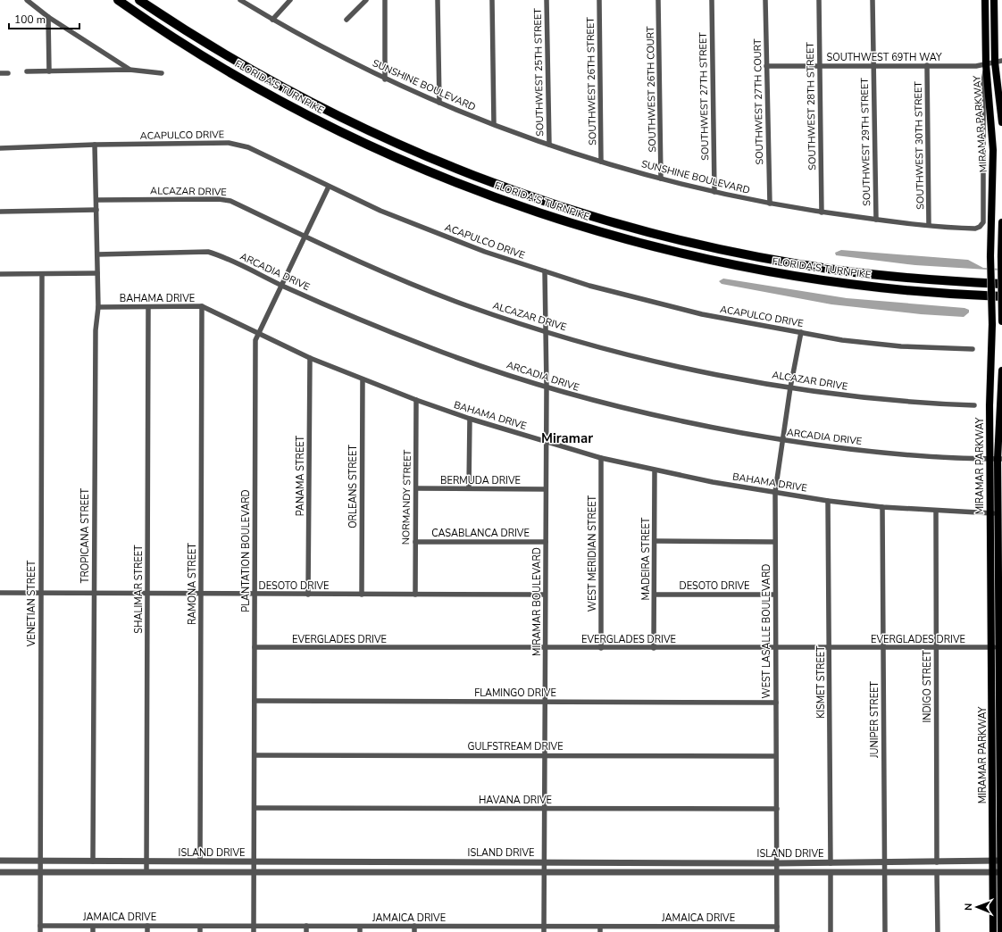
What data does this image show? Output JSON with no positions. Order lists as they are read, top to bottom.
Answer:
{
  "streets": {
    "highway": ["FLORIDA'S TURNPIKE"],
    "main road": ["MIRAMAR PARKWAY"],
    "street": [
      "SOUTHWEST 69TH WAY",
      "SOUTHWEST 25TH STREET",
      "SOUTHWEST 26TH STREET",
      "SUNSHINE BOULEVARD",
      "SOUTHWEST 26TH COURT",
      "SOUTHWEST 27TH STREET",
      "SOUTHWEST 27TH COURT",
      "SOUTHWEST 28TH STREET",
      "ACAPULCO DRIVE",
      "SOUTHWEST 29TH STREET",
      "SOUTHWEST 30TH STREET",
      "ALCAZAR DRIVE",
      "ARCADIA DRIVE",
      "BAHAMA DRIVE",
      "PANAMA STREET",
      "BERMUDA DRIVE",
      "ORLEANS STREET",
      "NORMANDY STREET",
      "CASABLANCA DRIVE",
      "TROPICANA STREET",
      "PLANTATION BOULEVARD",
      "WEST MERIDIAN STREET",
      "MADEIRA STREET",
      "RAMONA STREET",
      "DESOTO DRIVE",
      "SHALIMAR STREET",
      "MIRAMAR BOULEVARD",
      "VENETIAN STREET",
      "WEST LASALLE BOULEVARD",
      "EVERGLADES DRIVE",
      "KISMET STREET",
      "INDIGO STREET",
      "FLAMINGO DRIVE",
      "JUNIPER STREET",
      "GULFSTREAM DRIVE",
      "HAVANA DRIVE",
      "ISLAND DRIVE",
      "JAMAICA DRIVE"
    ]
  },
  "crossings": [
    ["SOUTHWEST 69TH WAY", "SUNSHINE BOULEVARD"],
    ["SOUTHWEST 69TH WAY", "SOUTHWEST 27TH COURT"],
    ["SOUTHWEST 69TH WAY", "SOUTHWEST 28TH STREET"],
    ["SOUTHWEST 69TH WAY", "MIRAMAR PARKWAY"],
    ["SOUTHWEST 69TH WAY", "SOUTHWEST 29TH STREET"],
    ["SOUTHWEST 69TH WAY", "SOUTHWEST 30TH STREET"],
    ["SOUTHWEST 25TH STREET", "SUNSHINE BOULEVARD"],
    ["SOUTHWEST 26TH STREET", "SUNSHINE BOULEVARD"],
    ["SUNSHINE BOULEVARD", "SOUTHWEST 26TH COURT"],
    ["SUNSHINE BOULEVARD", "SOUTHWEST 27TH STREET"],
    ["SUNSHINE BOULEVARD", "SOUTHWEST 27TH COURT"],
    ["SUNSHINE BOULEVARD", "SOUTHWEST 28TH STREET"],
    ["SUNSHINE BOULEVARD", "MIRAMAR PARKWAY"],
    ["SUNSHINE BOULEVARD", "SOUTHWEST 29TH STREET"],
    ["SUNSHINE BOULEVARD", "SOUTHWEST 30TH STREET"],
    ["MIRAMAR PARKWAY", "ARCADIA DRIVE"],
    ["MIRAMAR PARKWAY", "BAHAMA DRIVE"],
    ["MIRAMAR PARKWAY", "EVERGLADES DRIVE"],
    ["MIRAMAR PARKWAY", "ISLAND DRIVE"],
    ["ACAPULCO DRIVE", "TROPICANA STREET"],
    ["ACAPULCO DRIVE", "PLANTATION BOULEVARD"],
    ["ACAPULCO DRIVE", "MIRAMAR BOULEVARD"],
    ["ACAPULCO DRIVE", "WEST LASALLE BOULEVARD"],
    ["ALCAZAR DRIVE", "TROPICANA STREET"],
    ["ALCAZAR DRIVE", "PLANTATION BOULEVARD"],
    ["ALCAZAR DRIVE", "MIRAMAR BOULEVARD"],
    ["ALCAZAR DRIVE", "WEST LASALLE BOULEVARD"],
    ["ARCADIA DRIVE", "TROPICANA STREET"],
    ["ARCADIA DRIVE", "PLANTATION BOULEVARD"],
    ["ARCADIA DRIVE", "MIRAMAR BOULEVARD"],
    ["ARCADIA DRIVE", "WEST LASALLE BOULEVARD"],
    ["BAHAMA DRIVE", "PANAMA STREET"],
    ["BAHAMA DRIVE", "ORLEANS STREET"],
    ["BAHAMA DRIVE", "NORMANDY STREET"],
    ["BAHAMA DRIVE", "TROPICANA STREET"],
    ["BAHAMA DRIVE", "PLANTATION BOULEVARD"],
    ["BAHAMA DRIVE", "WEST MERIDIAN STREET"],
    ["BAHAMA DRIVE", "MADEIRA STREET"],
    ["BAHAMA DRIVE", "RAMONA STREET"],
    ["BAHAMA DRIVE", "SHALIMAR STREET"],
    ["BAHAMA DRIVE", "MIRAMAR BOULEVARD"],
    ["BAHAMA DRIVE", "WEST LASALLE BOULEVARD"],
    ["BAHAMA DRIVE", "KISMET STREET"],
    ["BAHAMA DRIVE", "INDIGO STREET"],
    ["BAHAMA DRIVE", "JUNIPER STREET"],
    ["PANAMA STREET", "DESOTO DRIVE"],
    ["BERMUDA DRIVE", "NORMANDY STREET"],
    ["BERMUDA DRIVE", "MIRAMAR BOULEVARD"],
    ["ORLEANS STREET", "DESOTO DRIVE"],
    ["NORMANDY STREET", "CASABLANCA DRIVE"],
    ["NORMANDY STREET", "DESOTO DRIVE"],
    ["CASABLANCA DRIVE", "MIRAMAR BOULEVARD"],
    ["TROPICANA STREET", "DESOTO DRIVE"],
    ["TROPICANA STREET", "ISLAND DRIVE"],
    ["PLANTATION BOULEVARD", "DESOTO DRIVE"],
    ["PLANTATION BOULEVARD", "EVERGLADES DRIVE"],
    ["PLANTATION BOULEVARD", "FLAMINGO DRIVE"],
    ["PLANTATION BOULEVARD", "GULFSTREAM DRIVE"],
    ["PLANTATION BOULEVARD", "HAVANA DRIVE"],
    ["PLANTATION BOULEVARD", "ISLAND DRIVE"],
    ["PLANTATION BOULEVARD", "JAMAICA DRIVE"],
    ["WEST MERIDIAN STREET", "EVERGLADES DRIVE"],
    ["MADEIRA STREET", "DESOTO DRIVE"],
    ["MADEIRA STREET", "EVERGLADES DRIVE"],
    ["RAMONA STREET", "DESOTO DRIVE"],
    ["RAMONA STREET", "ISLAND DRIVE"],
    ["DESOTO DRIVE", "SHALIMAR STREET"],
    ["DESOTO DRIVE", "MIRAMAR BOULEVARD"],
    ["DESOTO DRIVE", "VENETIAN STREET"],
    ["DESOTO DRIVE", "WEST LASALLE BOULEVARD"],
    ["SHALIMAR STREET", "ISLAND DRIVE"],
    ["MIRAMAR BOULEVARD", "EVERGLADES DRIVE"],
    ["MIRAMAR BOULEVARD", "FLAMINGO DRIVE"],
    ["MIRAMAR BOULEVARD", "GULFSTREAM DRIVE"],
    ["MIRAMAR BOULEVARD", "HAVANA DRIVE"],
    ["MIRAMAR BOULEVARD", "ISLAND DRIVE"],
    ["MIRAMAR BOULEVARD", "JAMAICA DRIVE"],
    ["VENETIAN STREET", "ISLAND DRIVE"],
    ["VENETIAN STREET", "JAMAICA DRIVE"],
    ["WEST LASALLE BOULEVARD", "EVERGLADES DRIVE"],
    ["WEST LASALLE BOULEVARD", "FLAMINGO DRIVE"],
    ["WEST LASALLE BOULEVARD", "GULFSTREAM DRIVE"],
    ["WEST LASALLE BOULEVARD", "HAVANA DRIVE"],
    ["WEST LASALLE BOULEVARD", "ISLAND DRIVE"],
    ["WEST LASALLE BOULEVARD", "JAMAICA DRIVE"],
    ["EVERGLADES DRIVE", "KISMET STREET"],
    ["EVERGLADES DRIVE", "INDIGO STREET"],
    ["EVERGLADES DRIVE", "JUNIPER STREET"],
    ["KISMET STREET", "ISLAND DRIVE"],
    ["INDIGO STREET", "ISLAND DRIVE"],
    ["JUNIPER STREET", "ISLAND DRIVE"]
  ],
  "districts": ["Miramar"],
  "scale_bar": "100 m",
  "north": "left"
}
